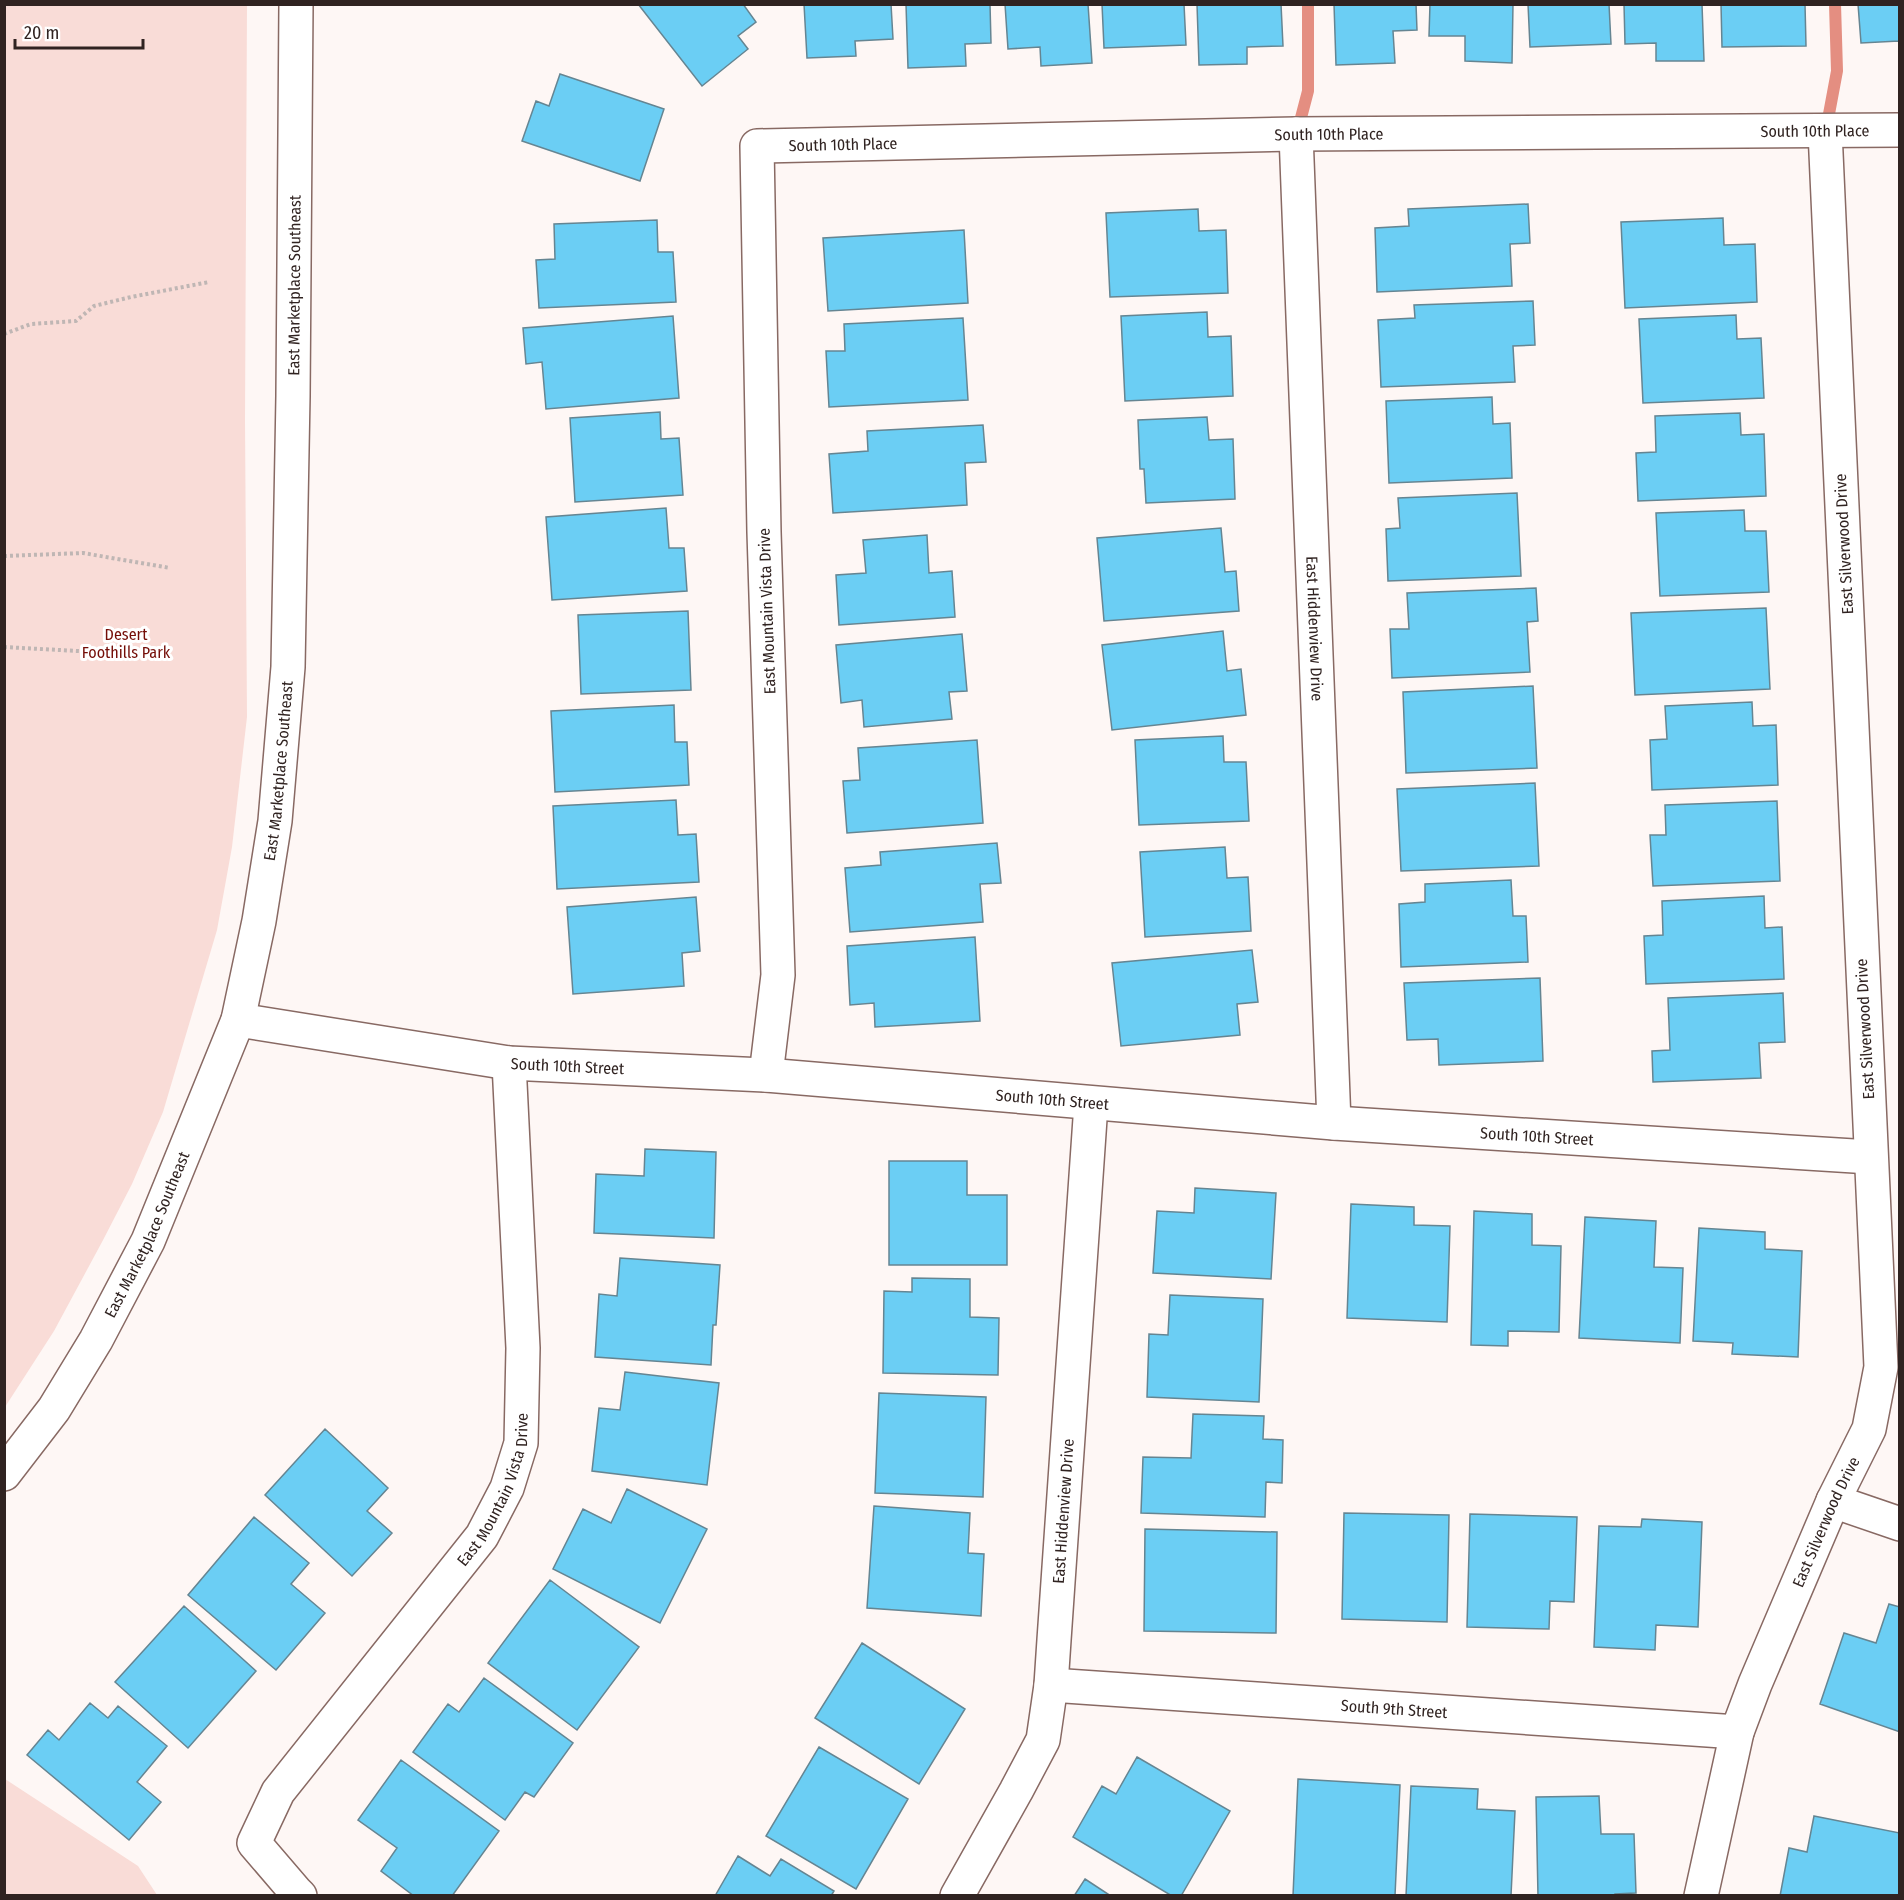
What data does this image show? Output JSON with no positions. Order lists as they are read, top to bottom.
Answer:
{
  "streets": {
    "street": [
      "South 10th Place",
      "East Marketplace Southeast",
      "East Silverwood Drive",
      "East Mountain Vista Drive",
      "East Hiddenview Drive",
      "South 10th Street",
      "South 9th Street"
    ]
  },
  "crossings": [
    ["South 10th Place", "East Silverwood Drive"],
    ["South 10th Place", "East Mountain Vista Drive"],
    ["South 10th Place", "East Hiddenview Drive"],
    ["East Marketplace Southeast", "South 10th Street"],
    ["East Silverwood Drive", "South 10th Street"],
    ["East Silverwood Drive", "South 9th Street"],
    ["East Mountain Vista Drive", "South 10th Street"],
    ["East Hiddenview Drive", "South 10th Street"],
    ["East Hiddenview Drive", "South 9th Street"]
  ],
  "parks": ["Desert Foothills Park"],
  "scale_bar": "20 m"
}
